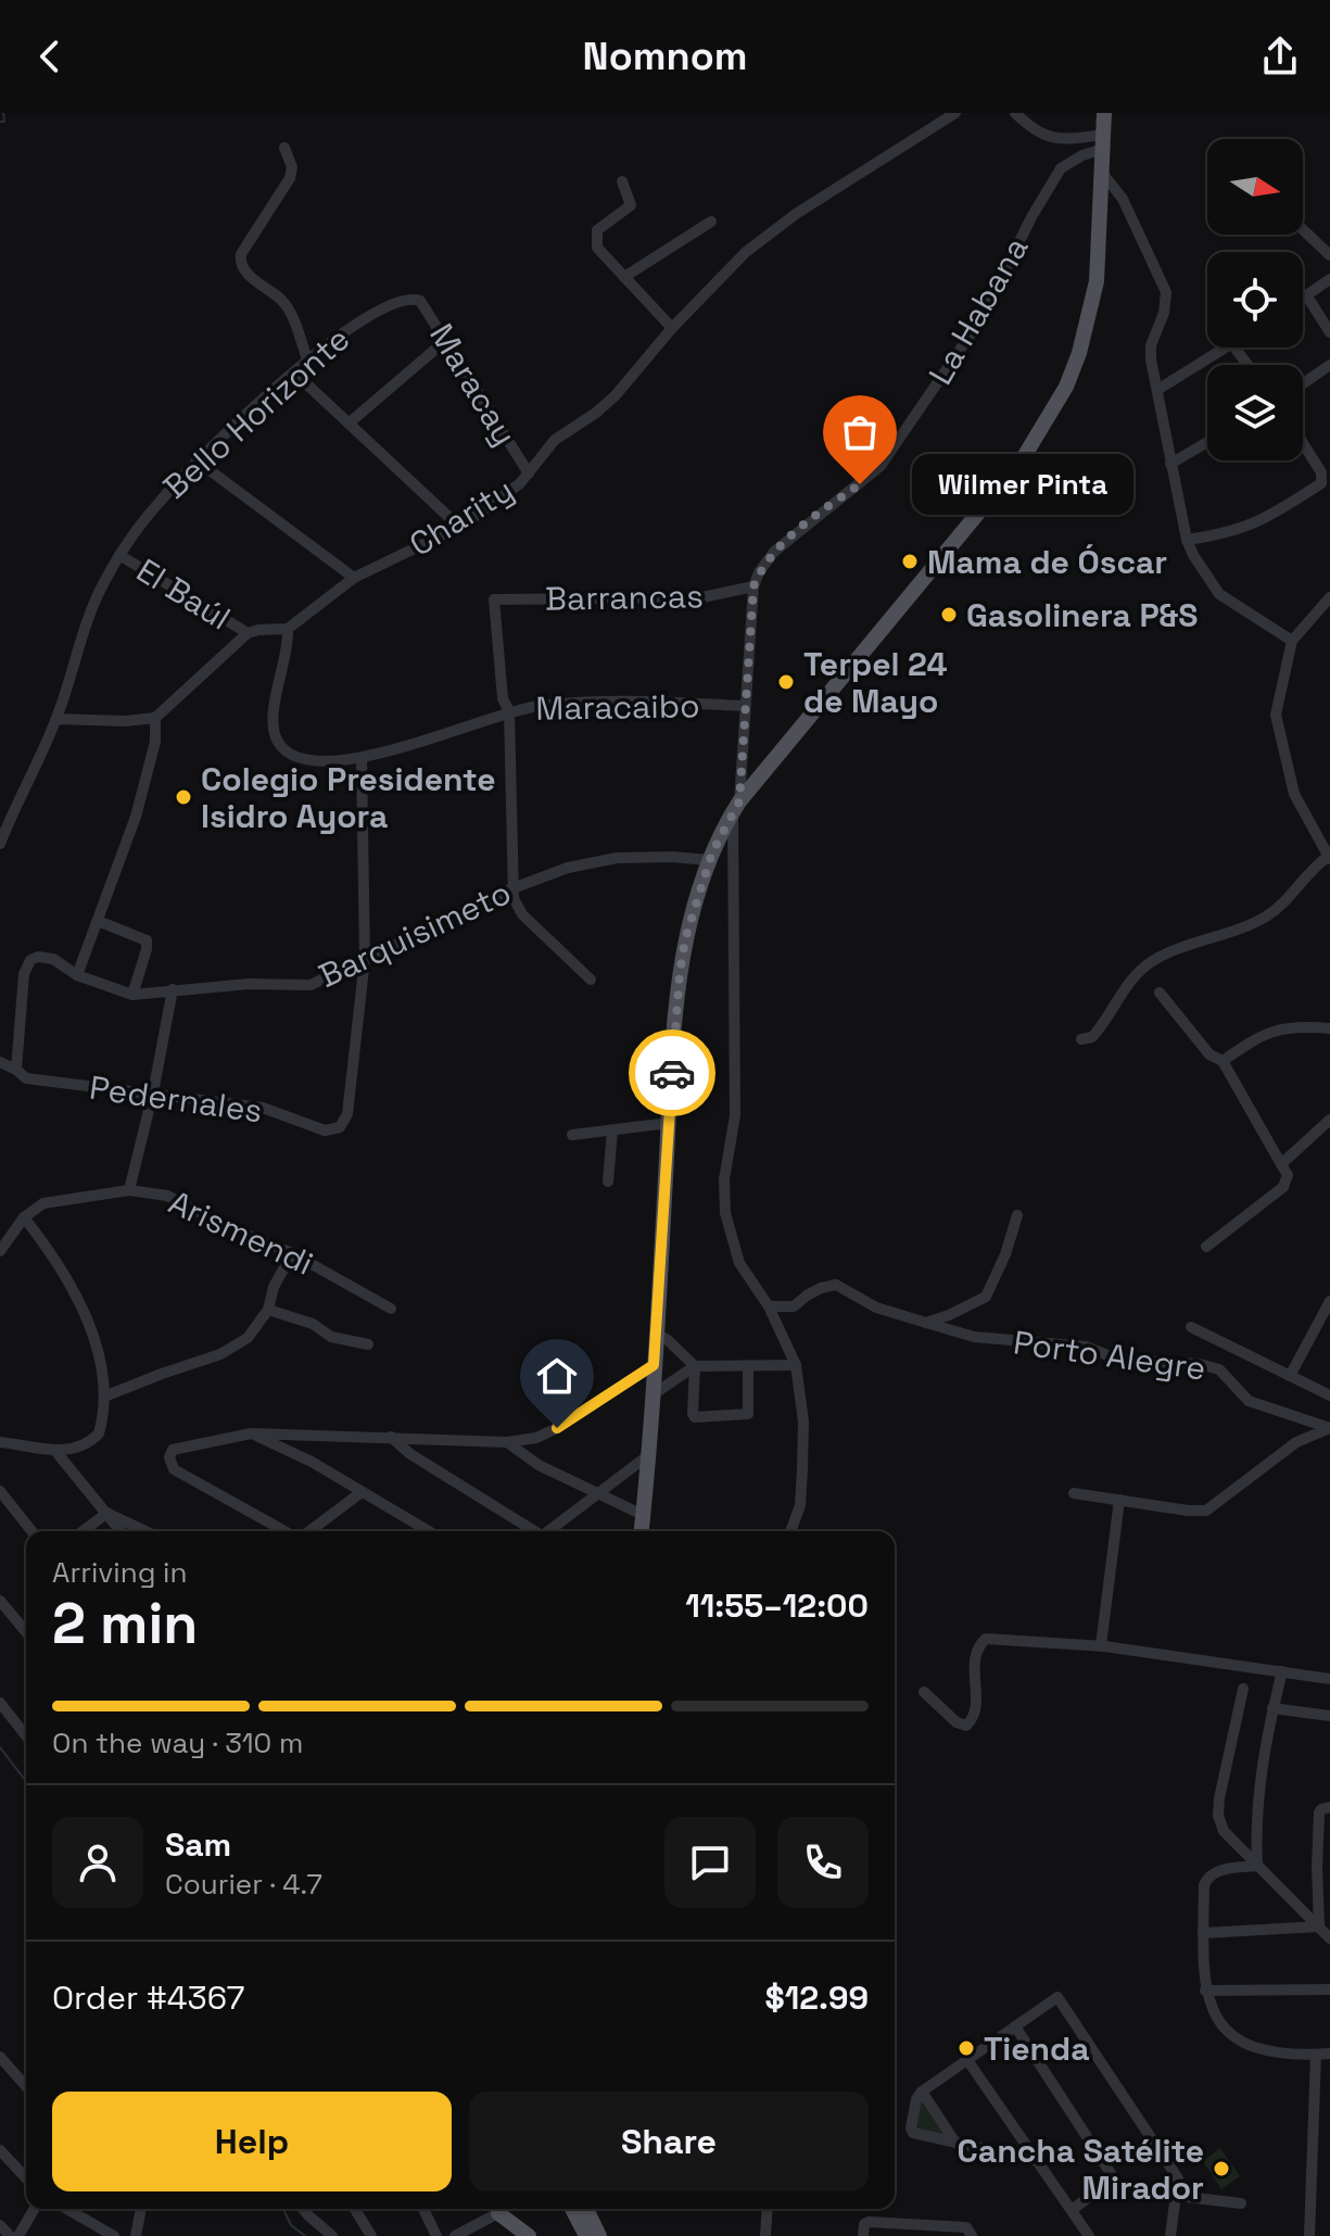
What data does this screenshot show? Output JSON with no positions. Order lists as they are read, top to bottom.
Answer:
{
  "streets": {
    "street": [
      "La Habana",
      "Maracay",
      "Bello Horizonte",
      "Charity",
      "El Baúl",
      "Barrancas",
      "Maracaibo",
      "Barquisimeto",
      "Pedernales",
      "Arismendi",
      "Porto Alegre"
    ]
  },
  "crossings": [
    ["La Habana", "Barrancas"],
    ["La Habana", "Maracaibo"],
    ["La Habana", "Porto Alegre"],
    ["Maracay", "Bello Horizonte"],
    ["Maracay", "Charity"],
    ["Bello Horizonte", "El Baúl"],
    ["Charity", "Maracaibo"],
    ["Barrancas", "Maracaibo"],
    ["Barquisimeto", "Pedernales"]
  ],
  "places": [
    "Wilmer Pinta",
    "Mama de Óscar",
    "Gasolinera P&S",
    "Terpel 24 de Mayo",
    "Colegio Presidente Isidro Ayora",
    "Tienda",
    "Cancha Satélite Mirador"
  ],
  "north": "right",
  "page": {
    "header": "Nomnom",
    "bubble": "Wilmer Pinta",
    "heading": ["2 min", "Arriving in", "11:55–12:00"],
    "panel": [
      "Sam",
      "Courier · 4.7",
      "Order #4367",
      "$12.99"
    ],
    "bar": "On the way · 310 m",
    "buttons": ["Help", "Share"]
  }
}
